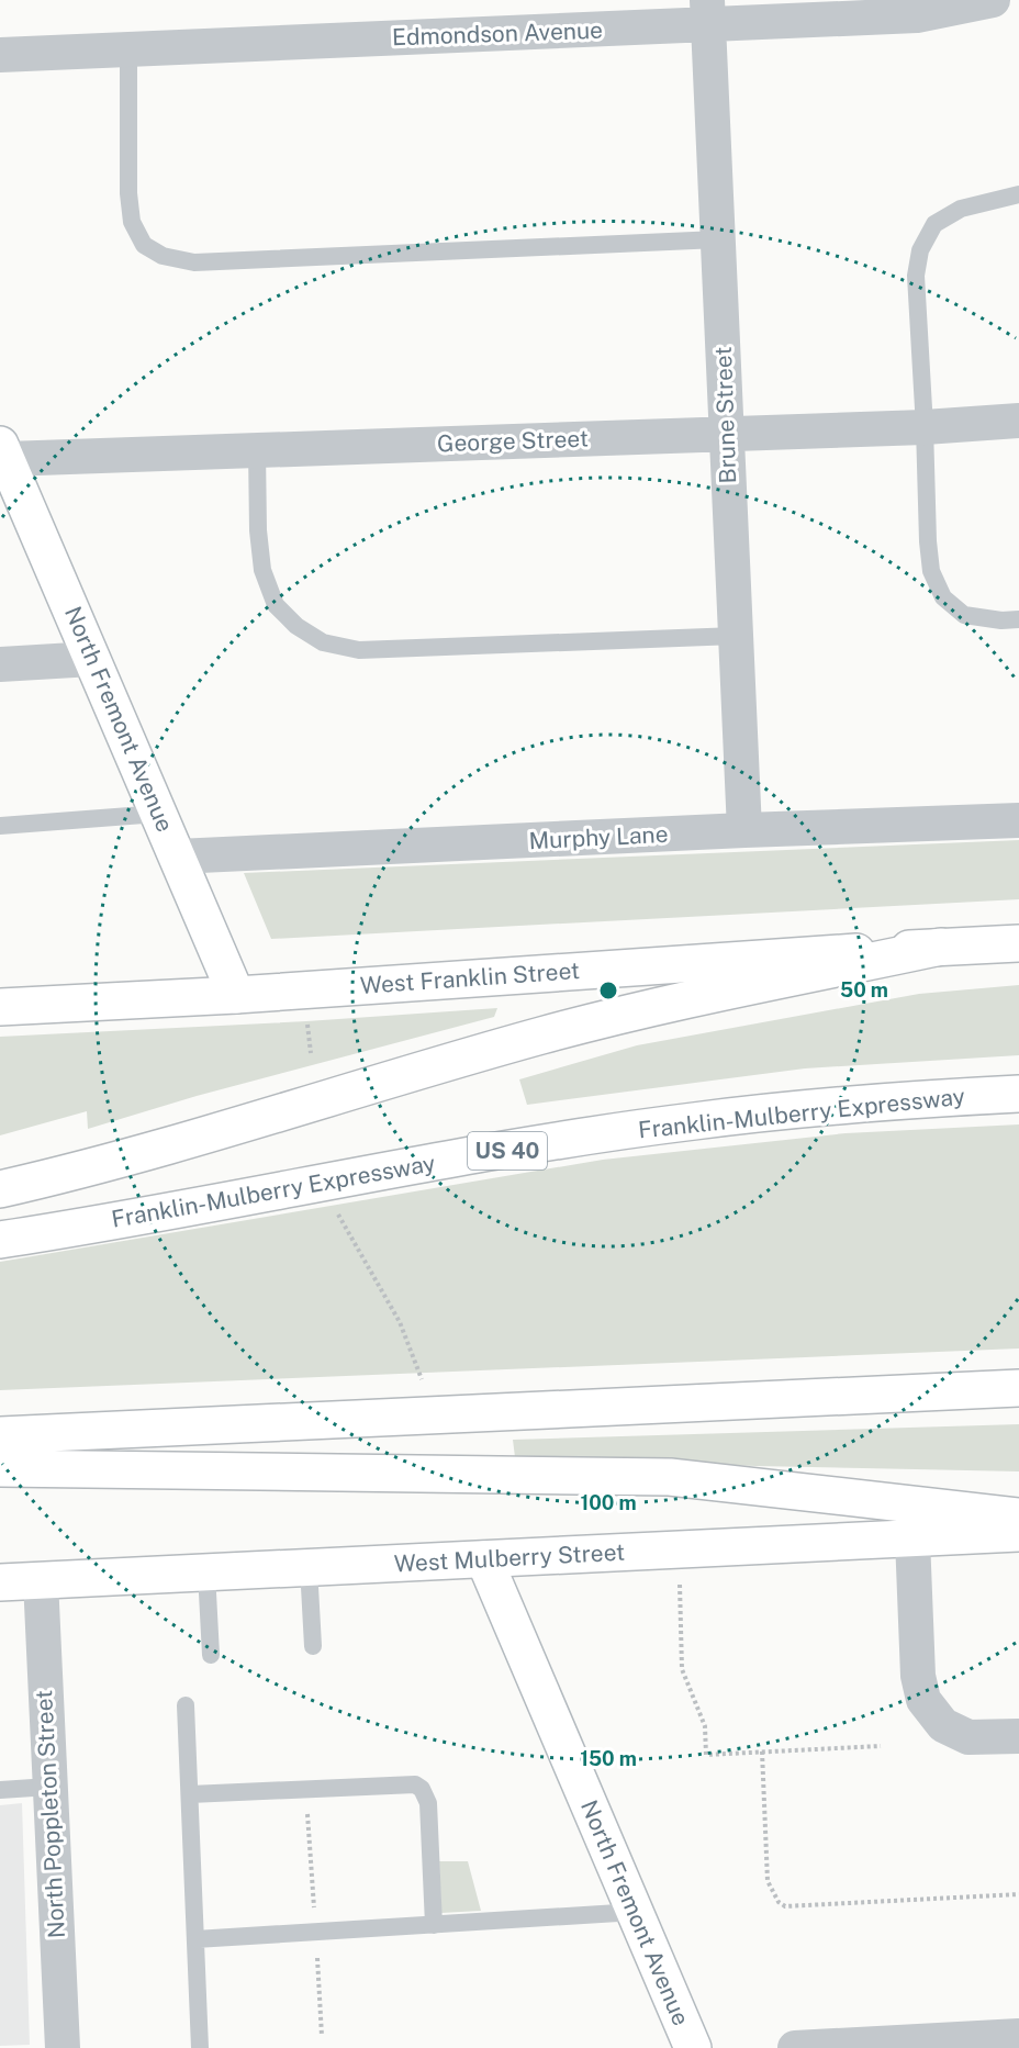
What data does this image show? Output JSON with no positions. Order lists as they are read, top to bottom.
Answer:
{
  "streets": {
    "main road": [
      "North Fremont Avenue",
      "West Franklin Street",
      "Franklin-Mulberry Expressway",
      "US 40",
      "West Mulberry Street"
    ],
    "street": [
      "Edmondson Avenue",
      "Brune Street",
      "George Street",
      "Murphy Lane",
      "North Poppleton Street"
    ]
  },
  "crossings": [
    ["Edmondson Avenue", "Brune Street"],
    ["Brune Street", "George Street"],
    ["Brune Street", "Murphy Lane"],
    ["George Street", "North Fremont Avenue"],
    ["North Fremont Avenue", "Murphy Lane"],
    ["North Fremont Avenue", "West Franklin Street"],
    ["North Fremont Avenue", "West Mulberry Street"],
    ["West Mulberry Street", "North Poppleton Street"]
  ],
  "rings": ["50 m", "100 m", "150 m"]
}
